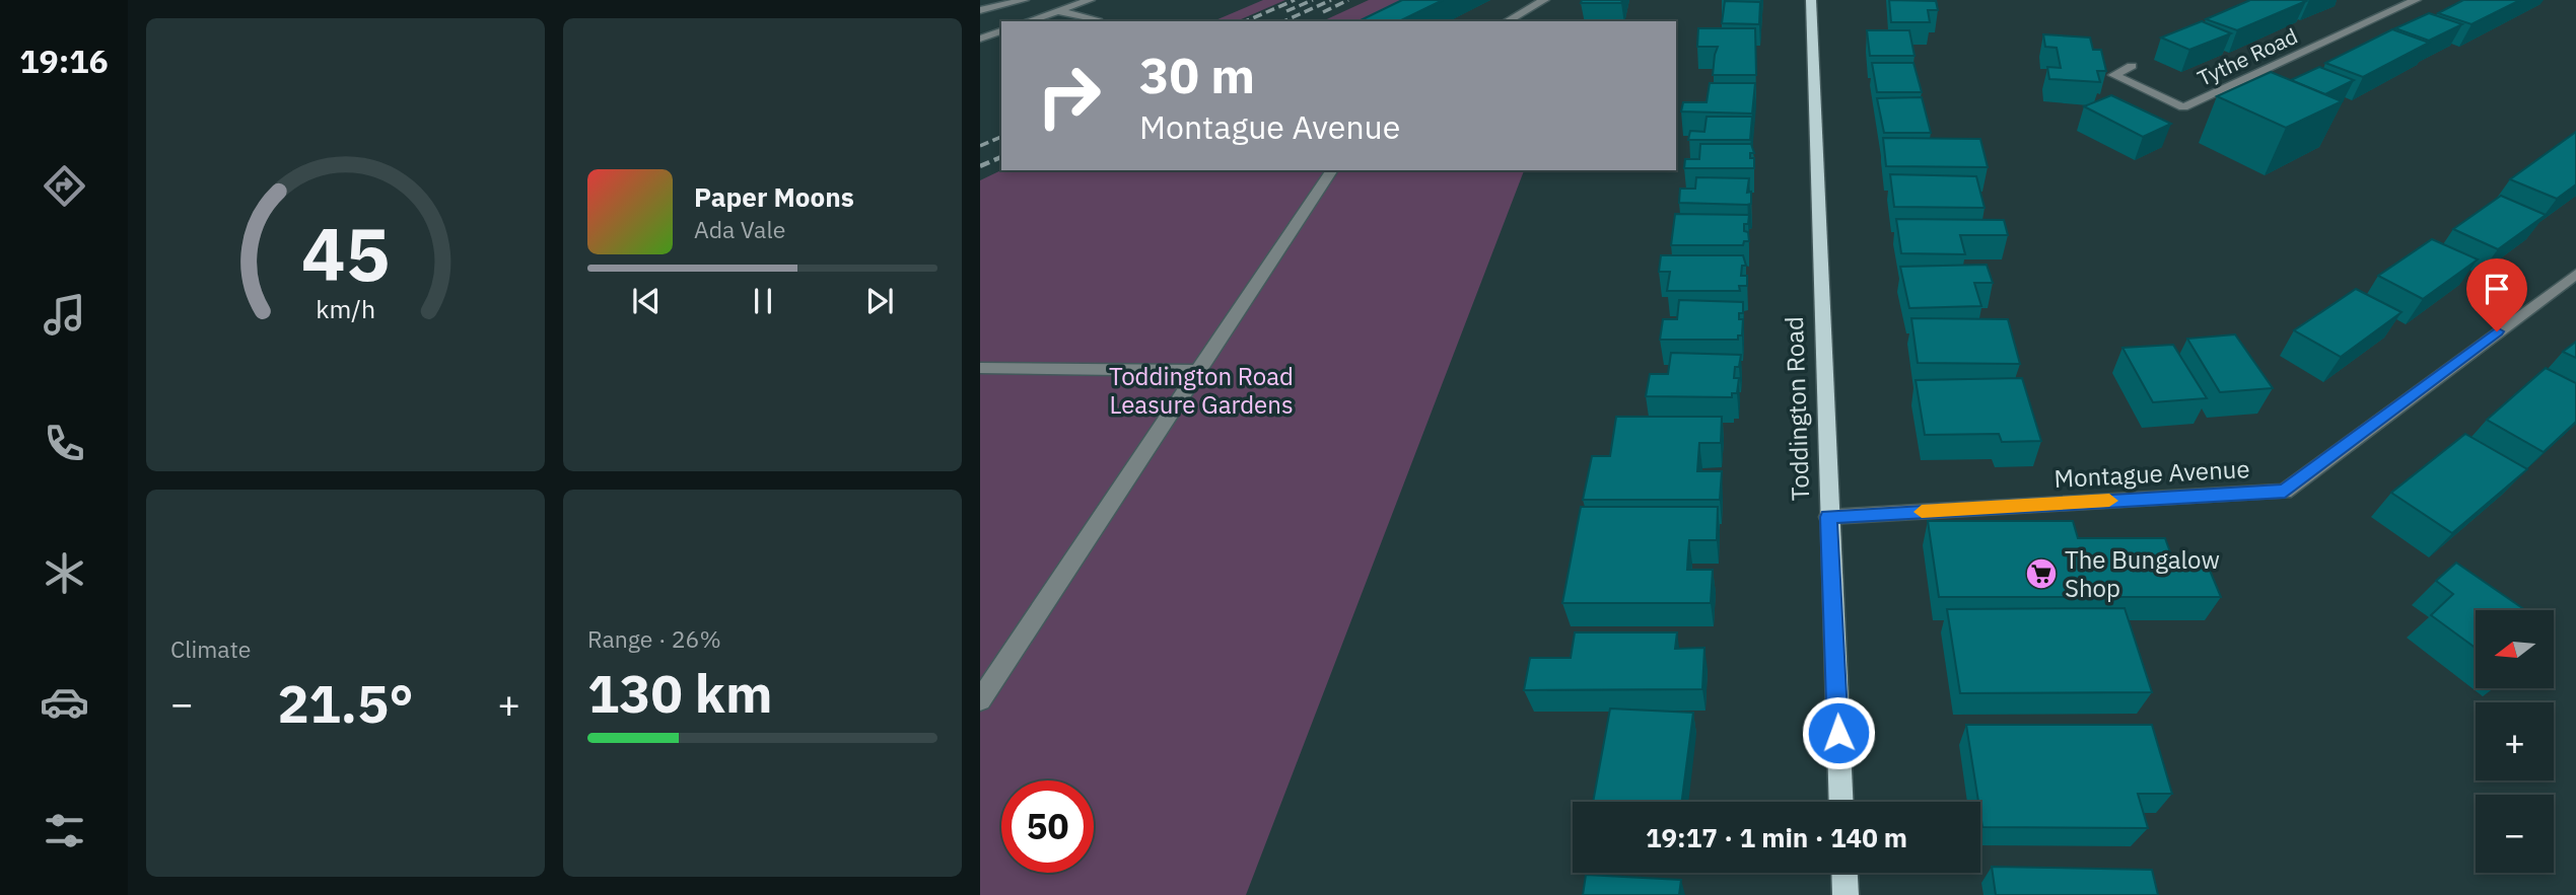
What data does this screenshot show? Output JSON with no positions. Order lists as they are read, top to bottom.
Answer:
{
  "streets": {
    "main road": ["Toddington Road"],
    "street": ["Tythe Road", "Montague Avenue"]
  },
  "crossings": [
    ["Toddington Road", "Montague Avenue"]
  ],
  "parks": ["Toddington Road Leasure Gardens"],
  "places": {
    "supermarket": ["The Bungalow Shop"]
  },
  "north": "left",
  "page": {
    "tabs": "19:16",
    "turn": ["30 m", "Montague Avenue"],
    "song": ["Paper Moons", "Ada Vale"],
    "tile": [
      "Climate",
      ["Range · 26%", "130 km"]
    ],
    "map_buttons": ["+", "−"],
    "heat": ["−", "21.5°", "+"],
    "limit": "50",
    "trip": "19:17 · 1 min · 140 m",
    "gauge": ["45", "km/h"]
  }
}
